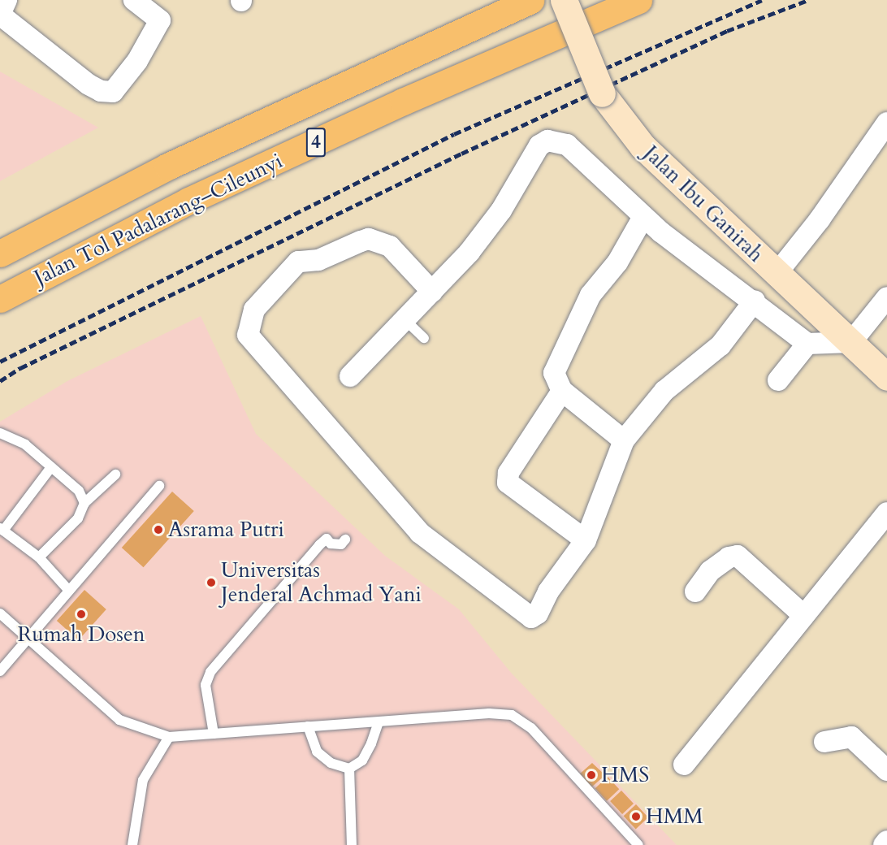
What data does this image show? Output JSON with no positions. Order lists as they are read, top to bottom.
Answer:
{
  "streets": {
    "highway": ["4", "Jalan Tol Padalarang–Cileunyi"],
    "main road": ["Jalan Ibu Ganirah"]
  },
  "places": [
    "Asrama Putri",
    "Universitas Jenderal Achmad Yani",
    "Rumah Dosen",
    "HMS",
    "HMM"
  ]
}
